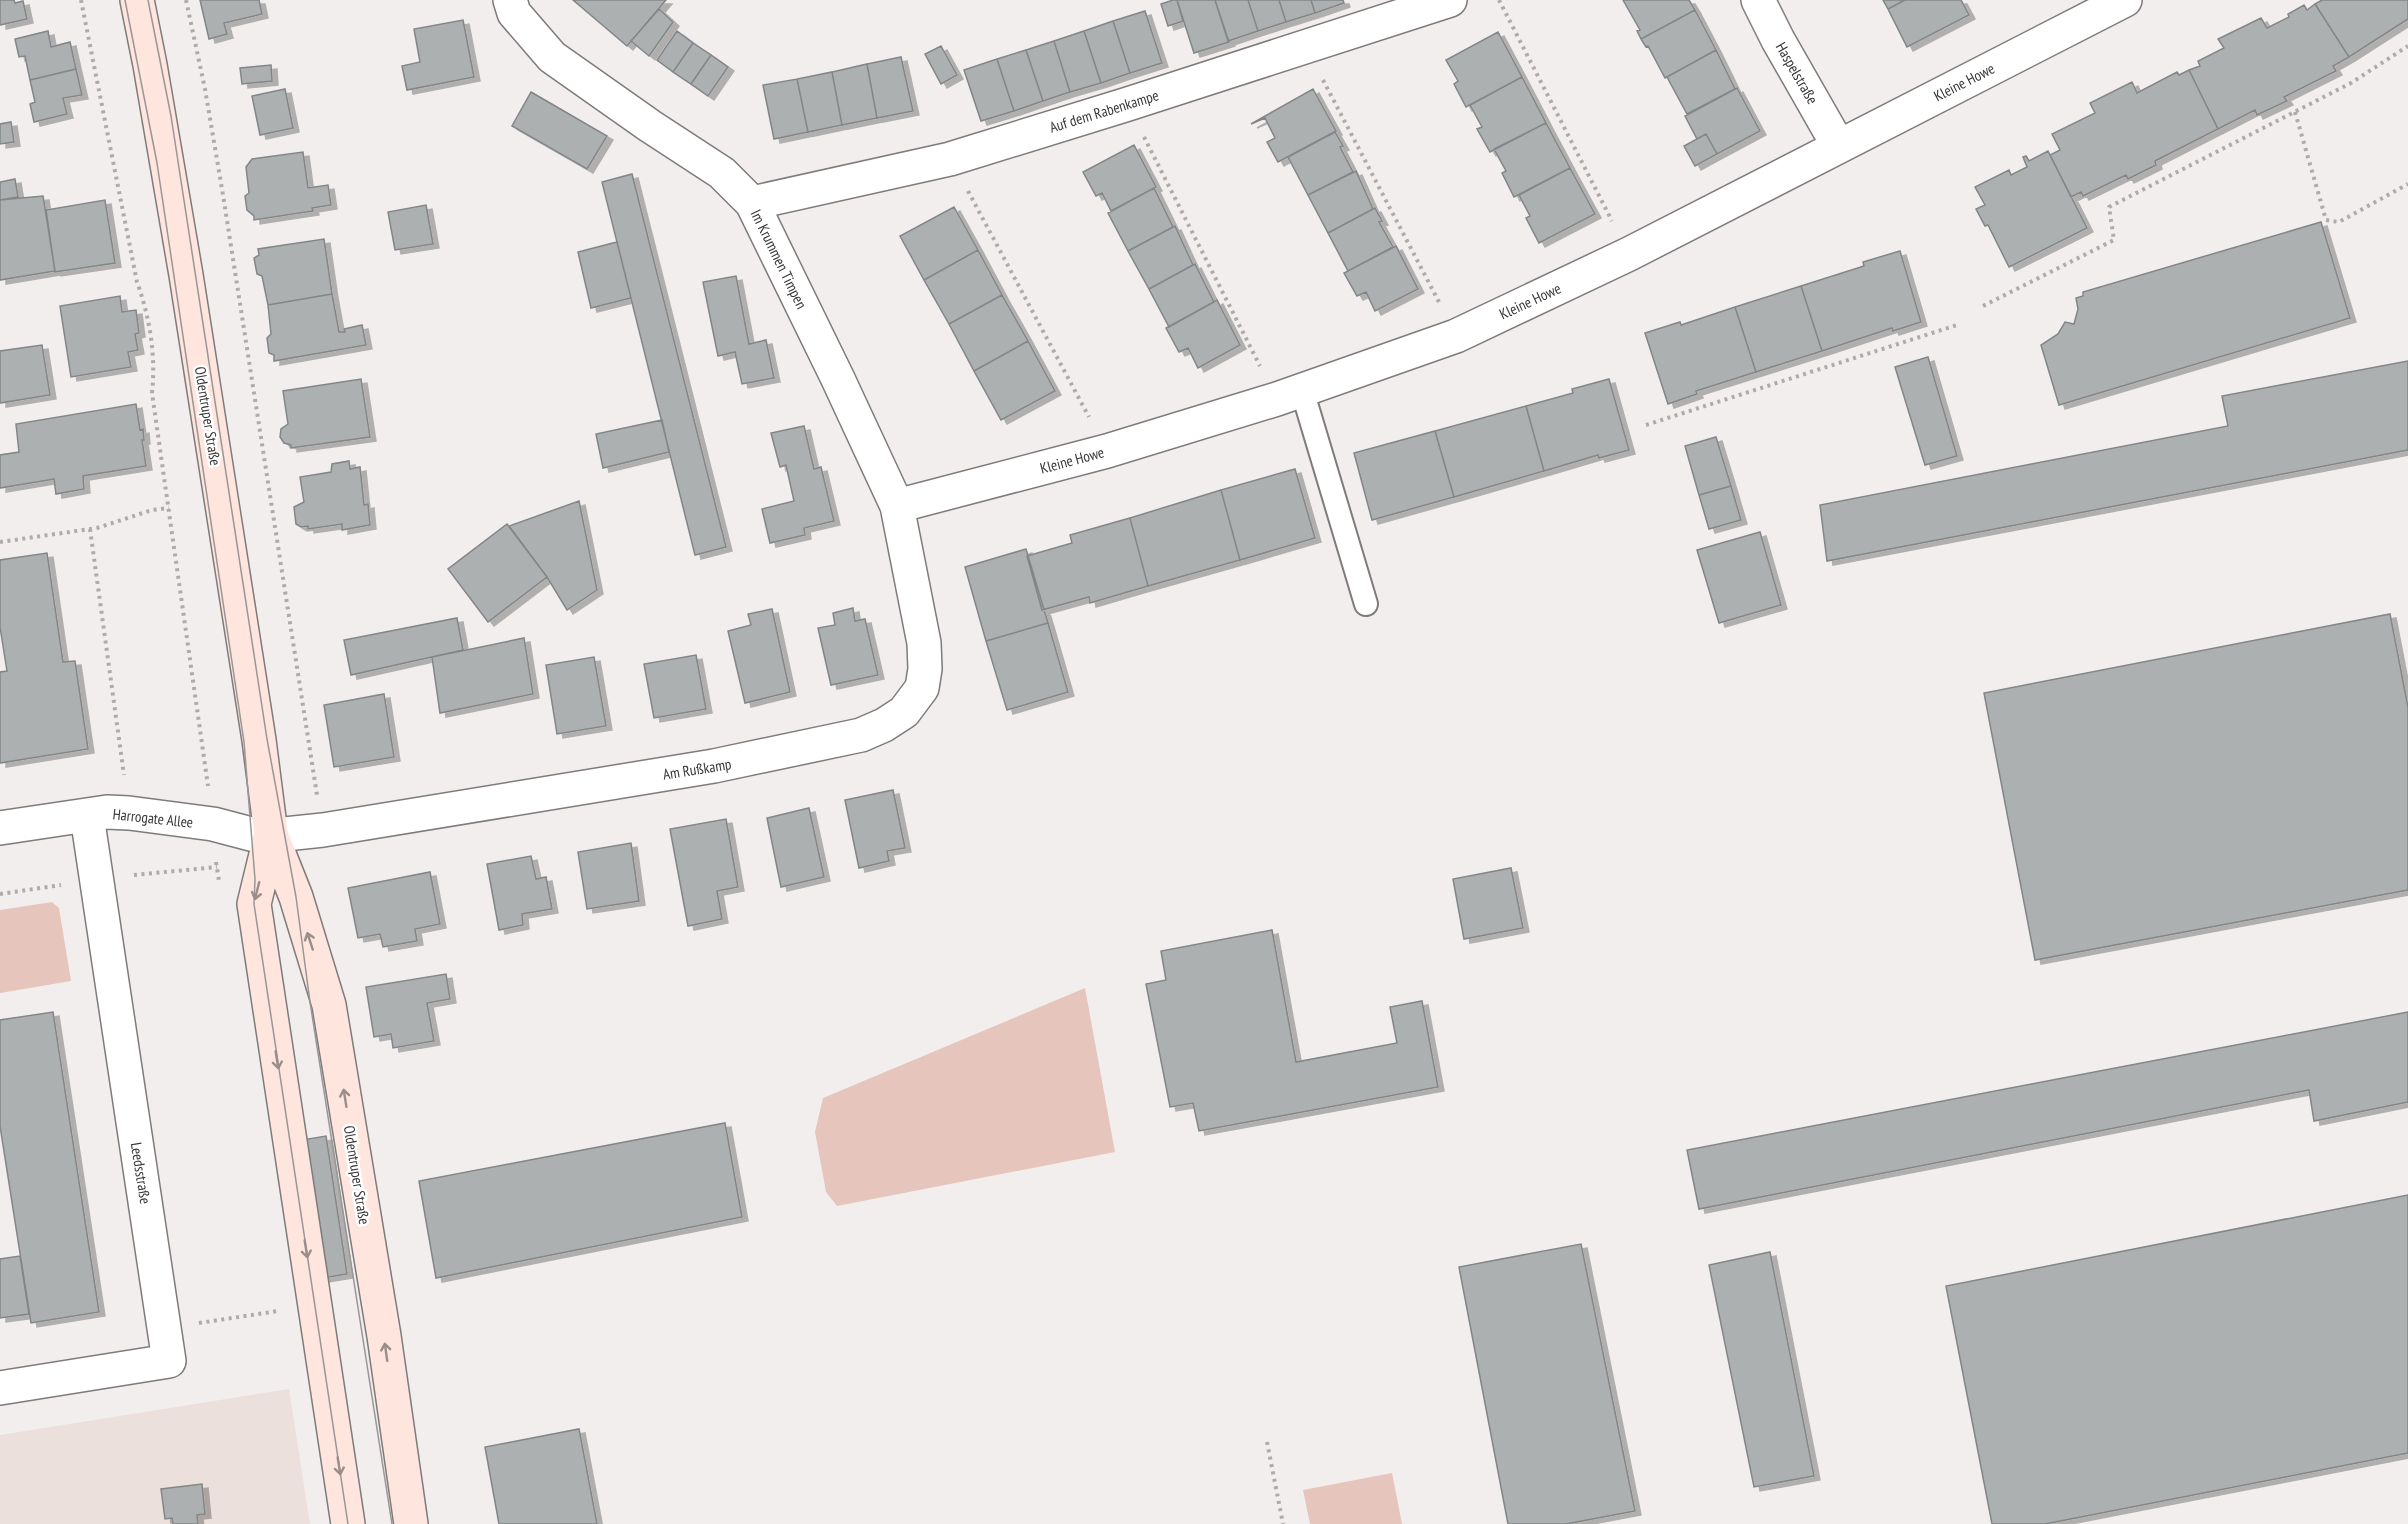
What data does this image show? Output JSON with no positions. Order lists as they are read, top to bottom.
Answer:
{
  "streets": {
    "street": [
      "Haspelstraße",
      "Kleine Howe",
      "Auf dem Rabenkampe",
      "Im Krummen Timpen",
      "Oldentruper Straße",
      "Am Rußkamp",
      "Harrogate Allee",
      "Leedsstraße"
    ]
  },
  "crossings": [
    ["Haspelstraße", "Kleine Howe"],
    ["Kleine Howe", "Im Krummen Timpen"],
    ["Kleine Howe", "Am Rußkamp"],
    ["Auf dem Rabenkampe", "Im Krummen Timpen"],
    ["Im Krummen Timpen", "Am Rußkamp"],
    ["Oldentruper Straße", "Am Rußkamp"],
    ["Oldentruper Straße", "Harrogate Allee"],
    ["Am Rußkamp", "Harrogate Allee"],
    ["Harrogate Allee", "Leedsstraße"]
  ]
}
